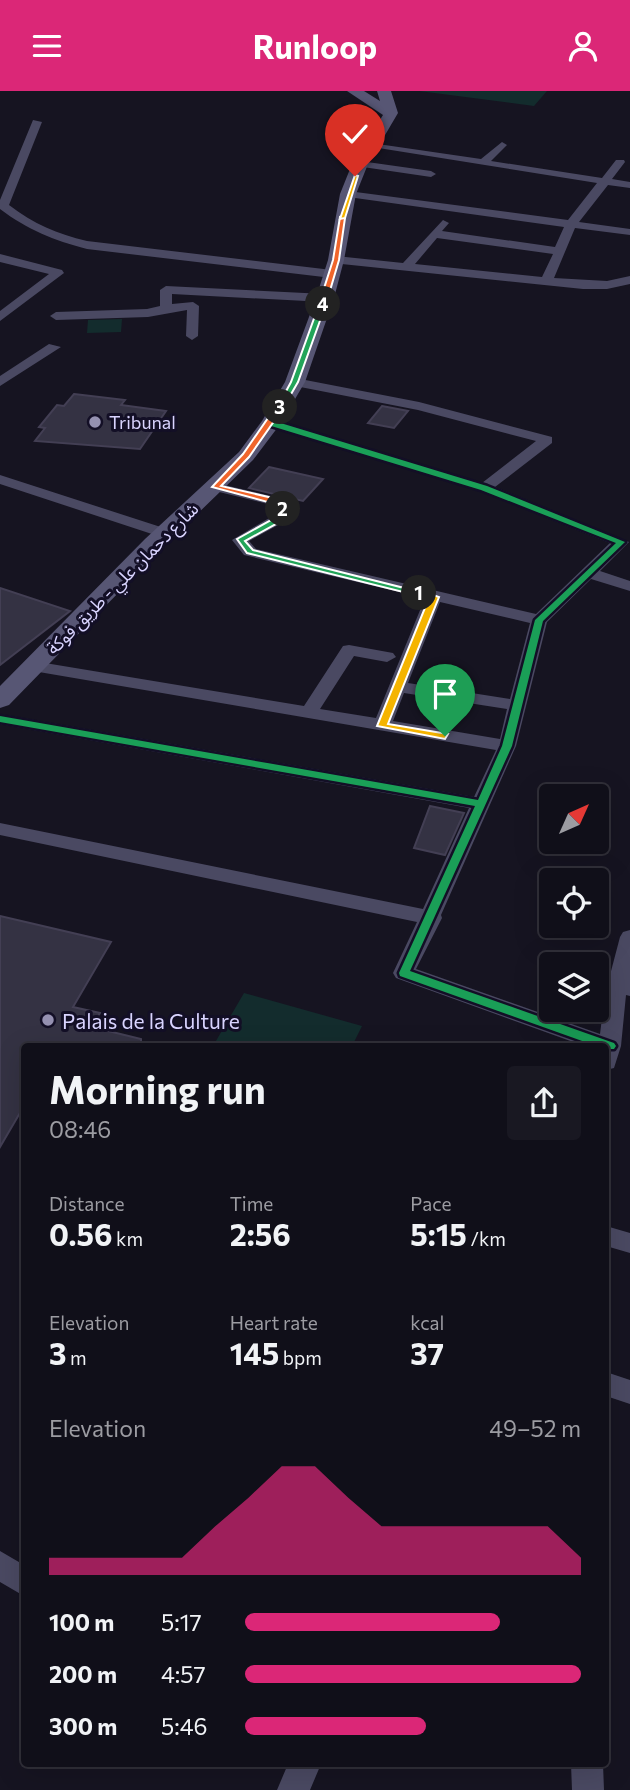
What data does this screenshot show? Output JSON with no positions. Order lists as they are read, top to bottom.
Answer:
{
  "streets": {
    "main road": ["شارع دحمان علي - طريق فوكة"]
  },
  "places": ["Tribunal", "Palais de la Culture"],
  "north": "top right",
  "page": {
    "header": "Runloop",
    "pins": [
      "4",
      "3",
      "2",
      "1"
    ],
    "heading": ["Morning run", "08:46"],
    "stats": [
      ["Distance", "0.56 km"],
      ["Time", "2:56"],
      ["Pace", "5:15 /km"],
      ["Elevation", "3 m"],
      ["Heart rate", "145 bpm"],
      ["kcal", "37"]
    ],
    "chart": ["Elevation", "49–52 m"],
    "list": [
      {
        "name": "100 m",
        "note": "5:17"
      },
      {
        "name": "200 m",
        "note": "4:57"
      },
      {
        "name": "300 m",
        "note": "5:46"
      }
    ]
  }
}
